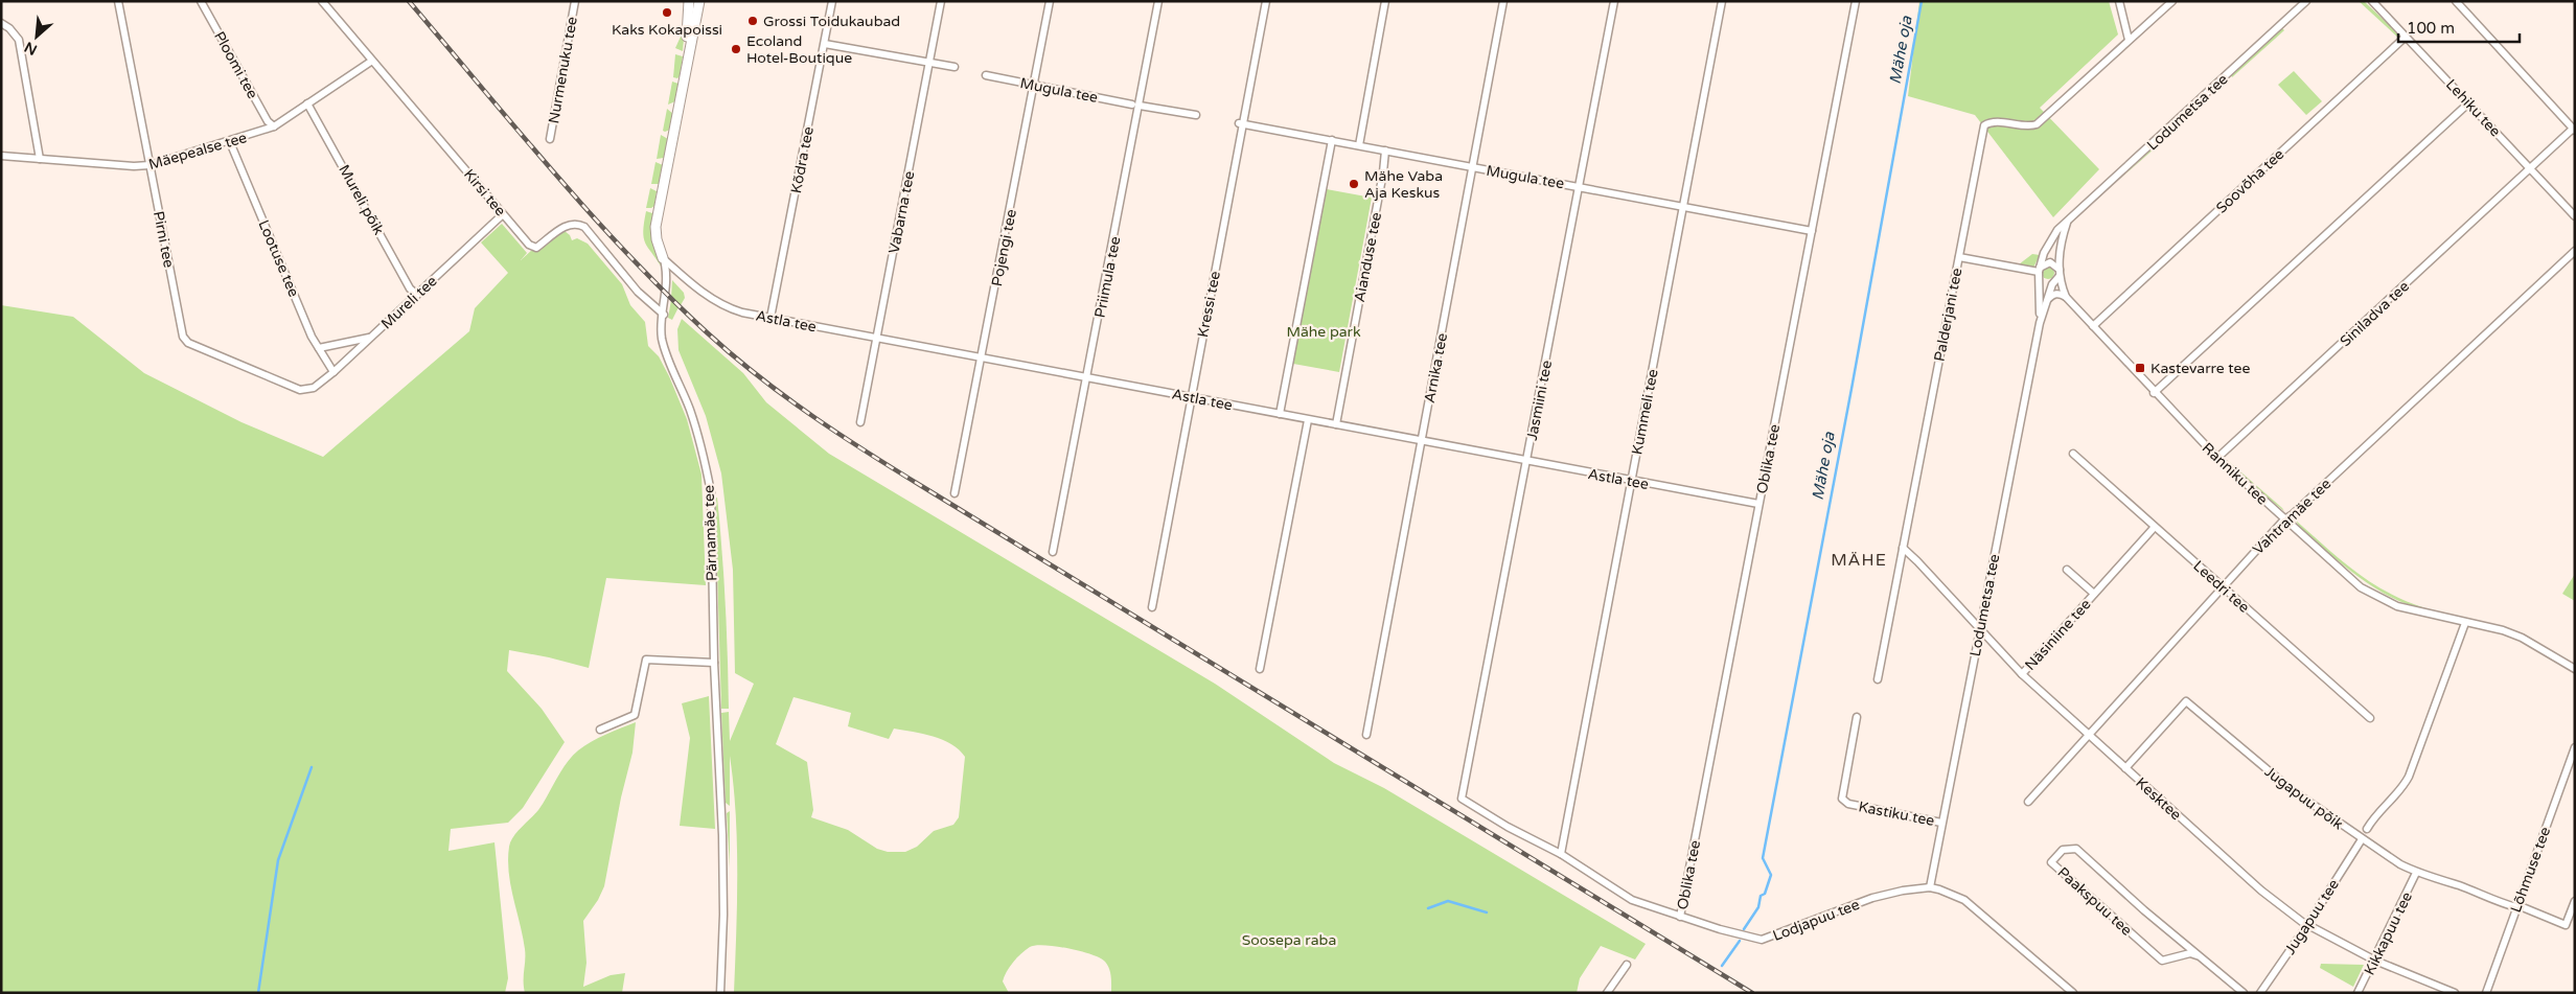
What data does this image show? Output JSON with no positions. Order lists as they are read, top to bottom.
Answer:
{
  "streets": {
    "main road": ["Pärnamäe tee"],
    "street": [
      "Ploomi tee",
      "Nurmenuku tee",
      "Mugula tee",
      "Lehiku tee",
      "Lodumetsa tee",
      "Mäepealse tee",
      "Kõdra tee",
      "Soovõha tee",
      "Kirsi tee",
      "Mureli põik",
      "Vabarna tee",
      "Pirni tee",
      "Pojengi tee",
      "Aianduse tee",
      "Lootuse tee",
      "Priimula tee",
      "Mureli tee",
      "Kressi tee",
      "Siniladva tee",
      "Palderjani tee",
      "Astla tee",
      "Arnika tee",
      "Jasmiini tee",
      "Kummeli tee",
      "Oblika tee",
      "Ranniku tee",
      "Vahtramäe tee",
      "Leedri tee",
      "Näsiniine tee",
      "Jugapuu põik",
      "Kesktee",
      "Kastiku tee",
      "Lõhmuse tee",
      "Paakspuu tee",
      "Jugapuu tee",
      "Lodjapuu tee",
      "Kikkapuu tee"
    ]
  },
  "crossings": [
    ["Ploomi tee", "Mäepealse tee"],
    ["Mugula tee", "Pojengi tee"],
    ["Mugula tee", "Aianduse tee"],
    ["Mugula tee", "Priimula tee"],
    ["Mugula tee", "Kressi tee"],
    ["Mugula tee", "Arnika tee"],
    ["Mugula tee", "Jasmiini tee"],
    ["Mugula tee", "Kummeli tee"],
    ["Mugula tee", "Oblika tee"],
    ["Lehiku tee", "Soovõha tee"],
    ["Lehiku tee", "Siniladva tee"],
    ["Lodumetsa tee", "Ranniku tee"],
    ["Lodumetsa tee", "Kesktee"],
    ["Lodumetsa tee", "Kastiku tee"],
    ["Lodumetsa tee", "Lodjapuu tee"],
    ["Mäepealse tee", "Kirsi tee"],
    ["Mäepealse tee", "Mureli põik"],
    ["Mäepealse tee", "Pirni tee"],
    ["Mäepealse tee", "Lootuse tee"],
    ["Kõdra tee", "Astla tee"],
    ["Soovõha tee", "Ranniku tee"],
    ["Kirsi tee", "Mureli tee"],
    ["Kirsi tee", "Pärnamäe tee"],
    ["Mureli põik", "Mureli tee"],
    ["Vabarna tee", "Astla tee"],
    ["Pirni tee", "Mureli tee"],
    ["Pojengi tee", "Astla tee"],
    ["Aianduse tee", "Astla tee"],
    ["Lootuse tee", "Mureli tee"],
    ["Priimula tee", "Astla tee"],
    ["Kressi tee", "Astla tee"],
    ["Siniladva tee", "Ranniku tee"],
    ["Palderjani tee", "Kesktee"],
    ["Astla tee", "Arnika tee"],
    ["Astla tee", "Jasmiini tee"],
    ["Astla tee", "Kummeli tee"],
    ["Astla tee", "Oblika tee"],
    ["Astla tee", "Pärnamäe tee"],
    ["Jasmiini tee", "Lodjapuu tee"],
    ["Kummeli tee", "Lodjapuu tee"],
    ["Oblika tee", "Lodjapuu tee"],
    ["Ranniku tee", "Vahtramäe tee"],
    ["Vahtramäe tee", "Leedri tee"],
    ["Vahtramäe tee", "Kesktee"],
    ["Leedri tee", "Näsiniine tee"],
    ["Näsiniine tee", "Kesktee"],
    ["Jugapuu põik", "Kesktee"],
    ["Jugapuu põik", "Lõhmuse tee"],
    ["Jugapuu põik", "Jugapuu tee"],
    ["Jugapuu põik", "Kikkapuu tee"],
    ["Kesktee", "Jugapuu tee"],
    ["Kesktee", "Kikkapuu tee"]
  ],
  "districts": ["MÄHE"],
  "water": ["Mähe oja"],
  "parks": ["Mähe park", "Soosepa raba"],
  "places": {
    "other": [
      "Kaks Kokapoissi",
      "Grossi Toidukaubad",
      "Ecoland Hotel-Boutique",
      "Mähe Vaba Aja Keskus"
    ],
    "transit": ["Kastevarre tee"]
  },
  "scale_bar": "100 m",
  "north": "bottom left"
}
